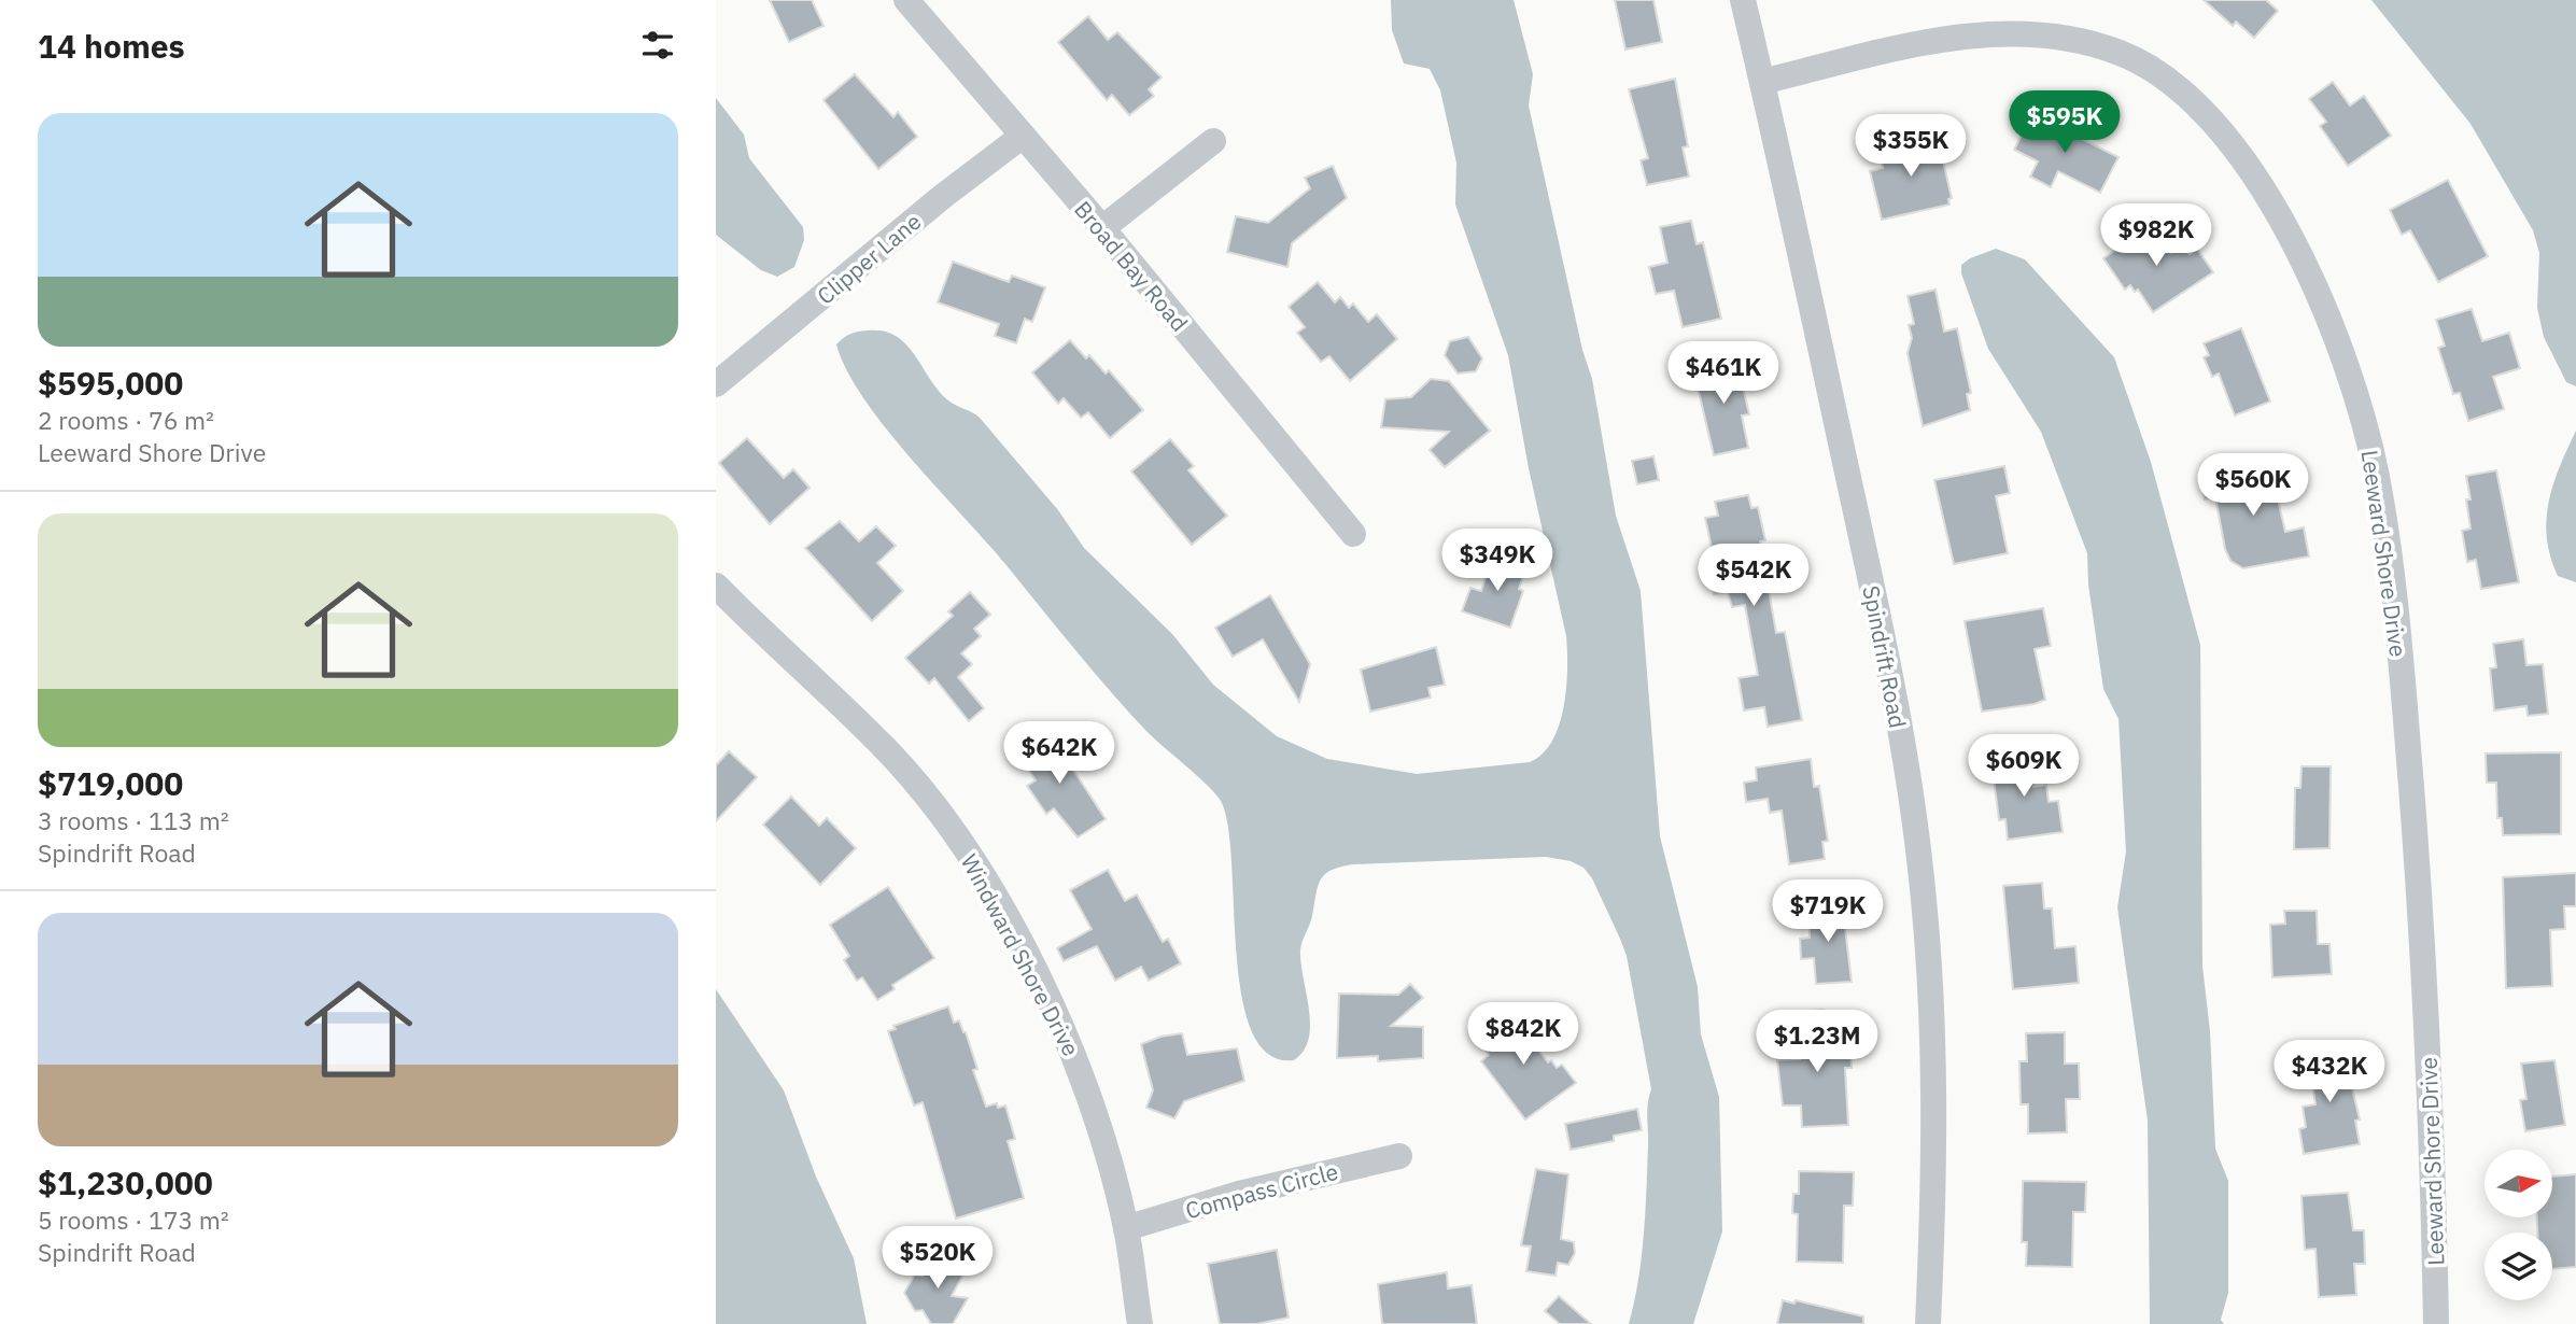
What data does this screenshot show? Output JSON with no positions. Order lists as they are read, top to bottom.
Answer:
{
  "streets": {
    "street": [
      "Clipper Lane",
      "Broad Bay Road",
      "Leeward Shore Drive",
      "Spindrift Road",
      "Windward Shore Drive",
      "Compass Circle"
    ]
  },
  "crossings": [
    ["Clipper Lane", "Broad Bay Road"],
    ["Leeward Shore Drive", "Spindrift Road"],
    ["Windward Shore Drive", "Compass Circle"]
  ],
  "north": "right",
  "page": {
    "heading": "14 homes",
    "list": [
      {
        "name": "$595,000",
        "note": "2 rooms · 76 m² · Leeward Shore Drive"
      },
      {
        "name": "$719,000",
        "note": "3 rooms · 113 m² · Spindrift Road"
      },
      {
        "name": "$1,230,000",
        "note": "5 rooms · 173 m² · Spindrift Road"
      }
    ],
    "price": [
      "$595K",
      "$355K",
      "$982K",
      "$461K",
      "$560K",
      "$349K",
      "$542K",
      "$642K",
      "$609K",
      "$719K",
      "$842K",
      "$1.23M",
      "$432K",
      "$520K"
    ]
  }
}
